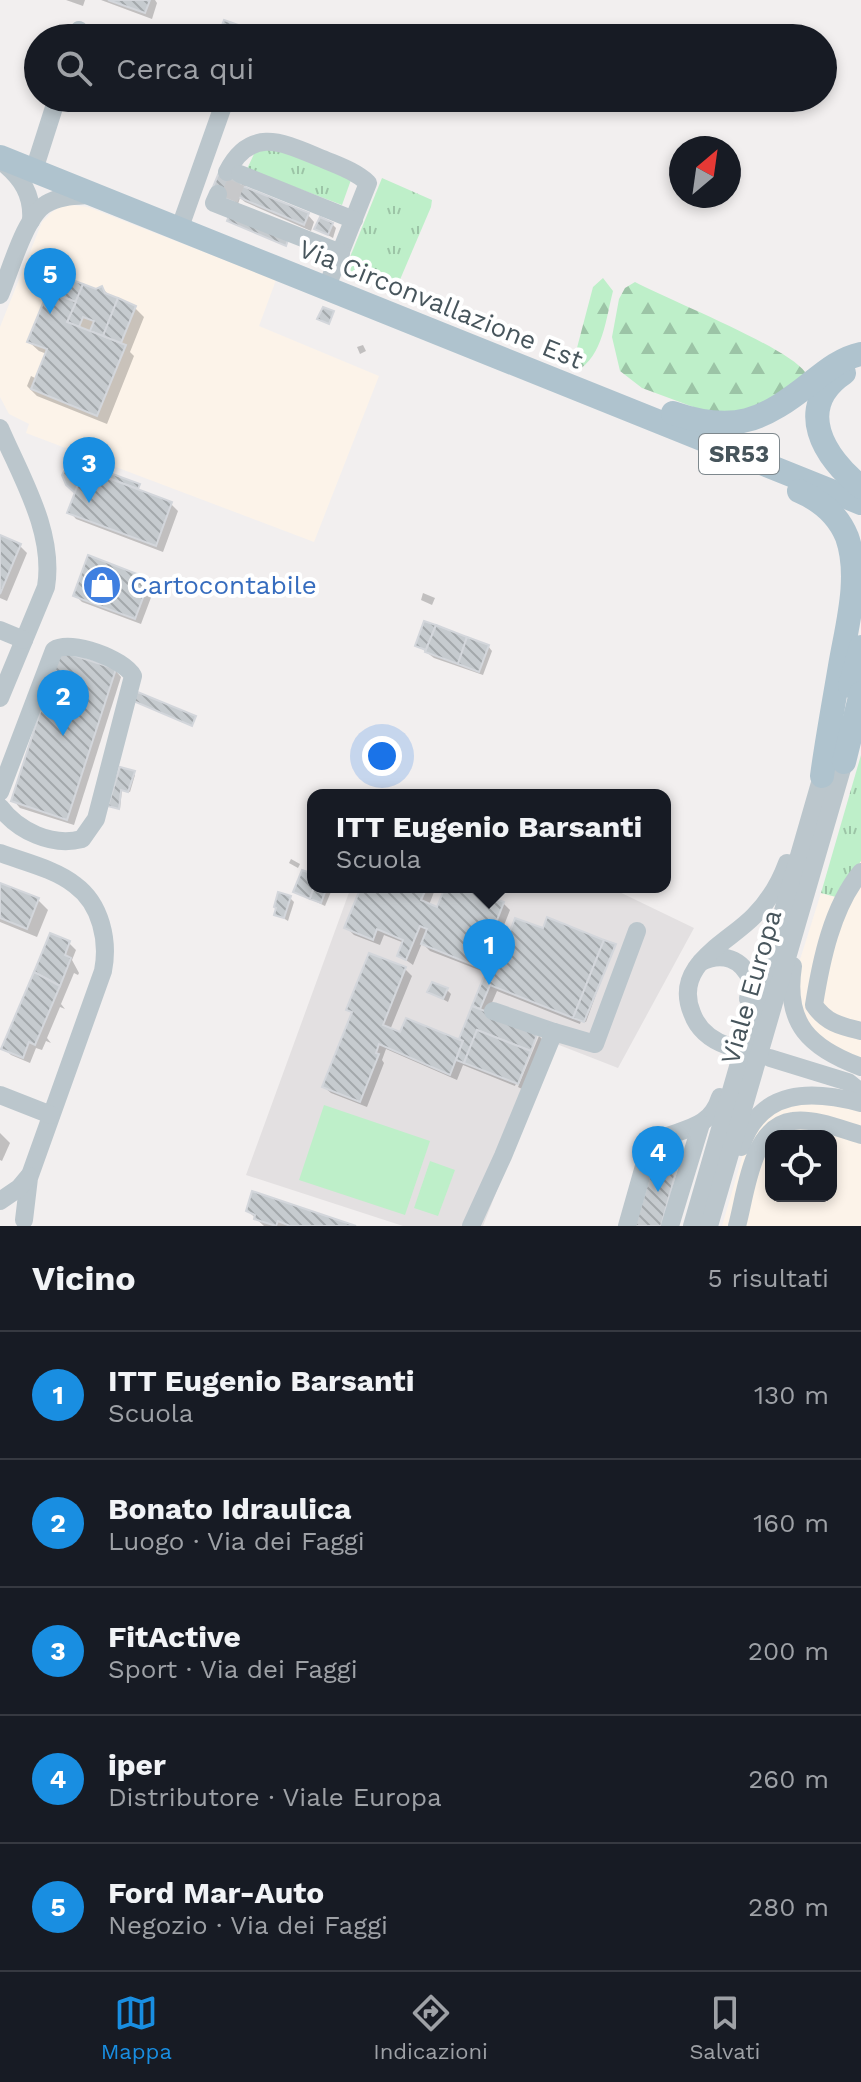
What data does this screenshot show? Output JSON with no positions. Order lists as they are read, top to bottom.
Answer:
{
  "streets": {
    "main road": ["Via Circonvallazione Est", "SR53"],
    "street": ["Viale Europa"]
  },
  "places": {
    "shop": ["Cartocontabile"]
  },
  "north": "top right",
  "page": {
    "search": "Cerca qui",
    "pins": [
      "5",
      "3",
      "2",
      "1",
      "4"
    ],
    "popup": ["ITT Eugenio Barsanti", "Scuola"],
    "heading": ["Vicino", "5 risultati"],
    "list": [
      {
        "mark": "1",
        "name": "ITT Eugenio Barsanti",
        "note": "Scuola",
        "value": "130 m"
      },
      {
        "mark": "2",
        "name": "Bonato Idraulica",
        "note": "Luogo · Via dei Faggi",
        "value": "160 m"
      },
      {
        "mark": "3",
        "name": "FitActive",
        "note": "Sport · Via dei Faggi",
        "value": "200 m"
      },
      {
        "mark": "4",
        "name": "iper",
        "note": "Distributore · Viale Europa",
        "value": "260 m"
      },
      {
        "mark": "5",
        "name": "Ford Mar-Auto",
        "note": "Negozio · Via dei Faggi",
        "value": "280 m"
      }
    ],
    "nav": ["Mappa", "Indicazioni", "Salvati"]
  }
}
